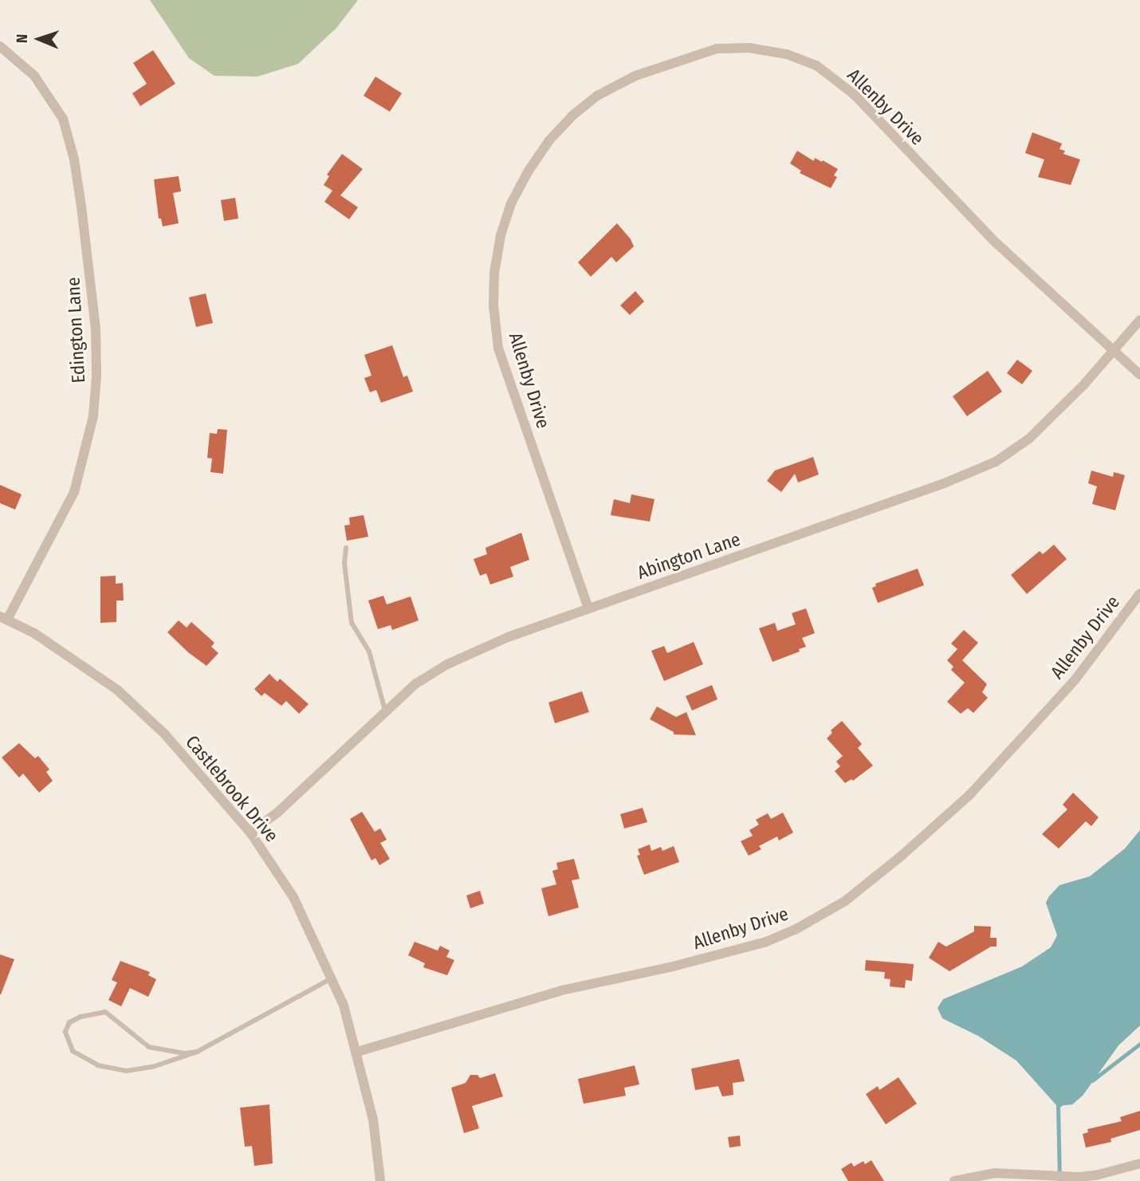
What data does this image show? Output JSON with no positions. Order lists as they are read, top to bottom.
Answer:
{
  "streets": {
    "street": [
      "Allenby Drive",
      "Edington Lane",
      "Abington Lane",
      "Castlebrook Drive"
    ]
  },
  "crossings": [
    ["Allenby Drive", "Abington Lane"],
    ["Allenby Drive", "Castlebrook Drive"],
    ["Edington Lane", "Castlebrook Drive"],
    ["Abington Lane", "Castlebrook Drive"]
  ],
  "north": "left"
}
